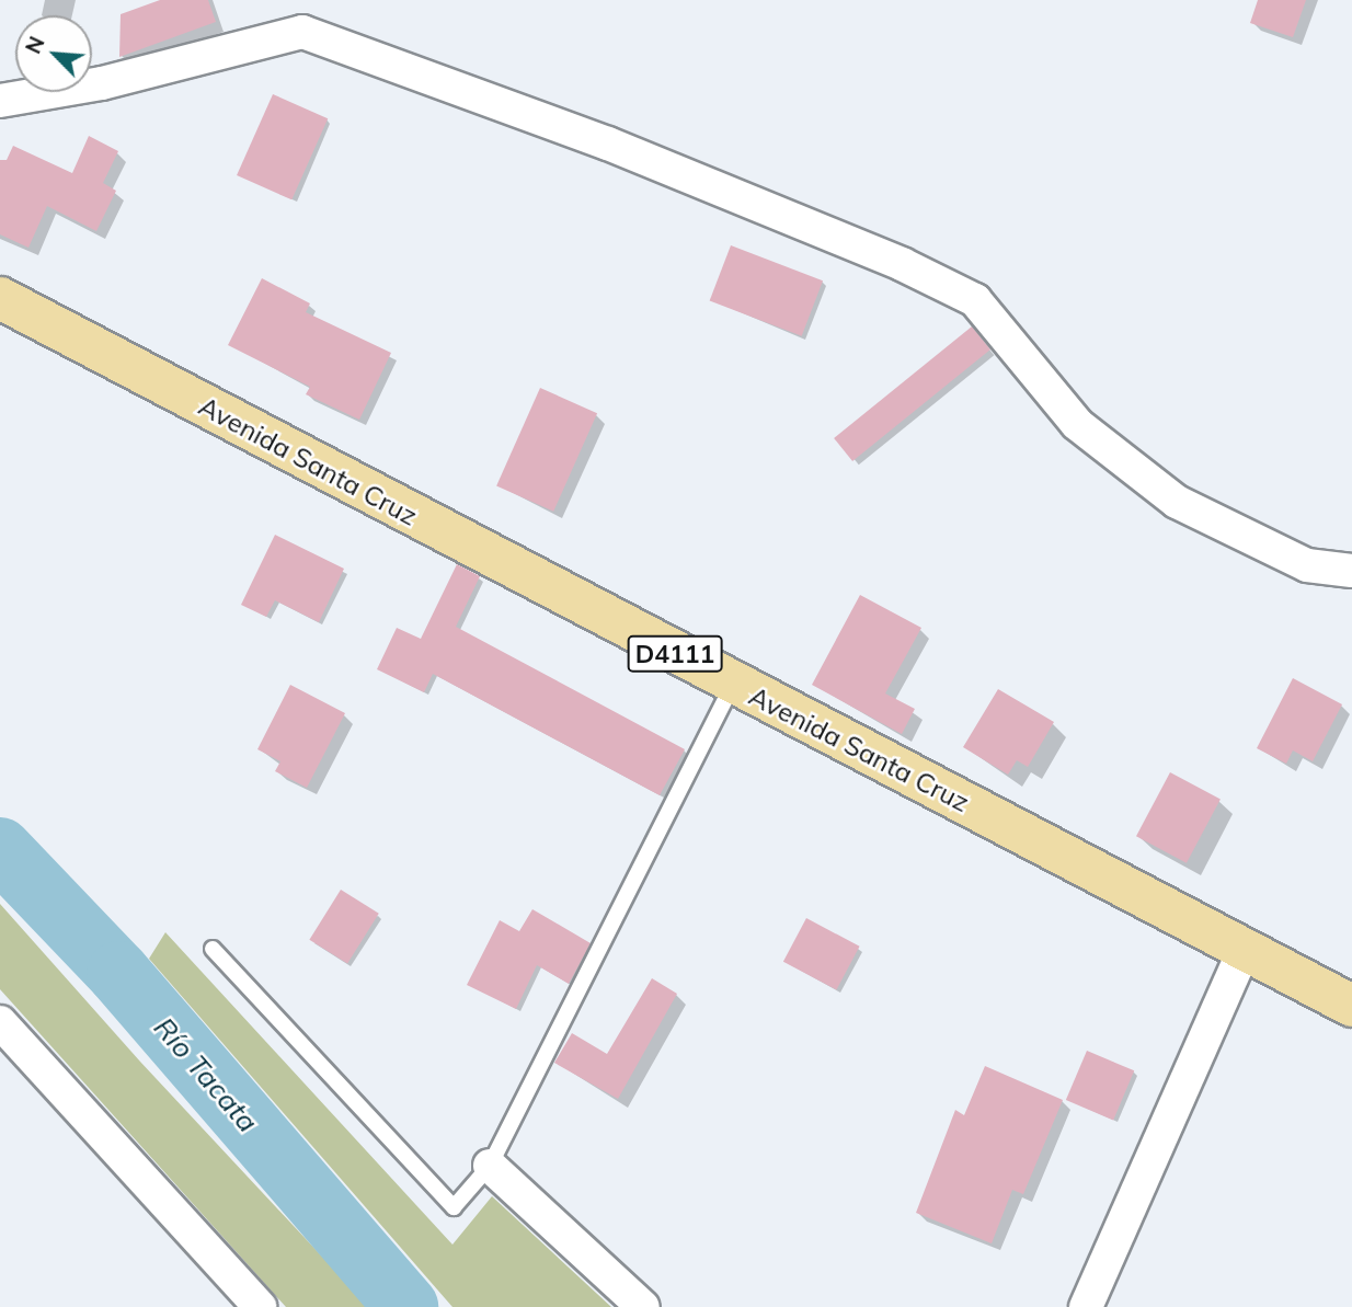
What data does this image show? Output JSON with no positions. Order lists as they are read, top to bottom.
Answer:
{
  "streets": {
    "main road": ["Avenida Santa Cruz", "D4111"]
  },
  "water": ["Río Tacata"],
  "north": "top left"
}
